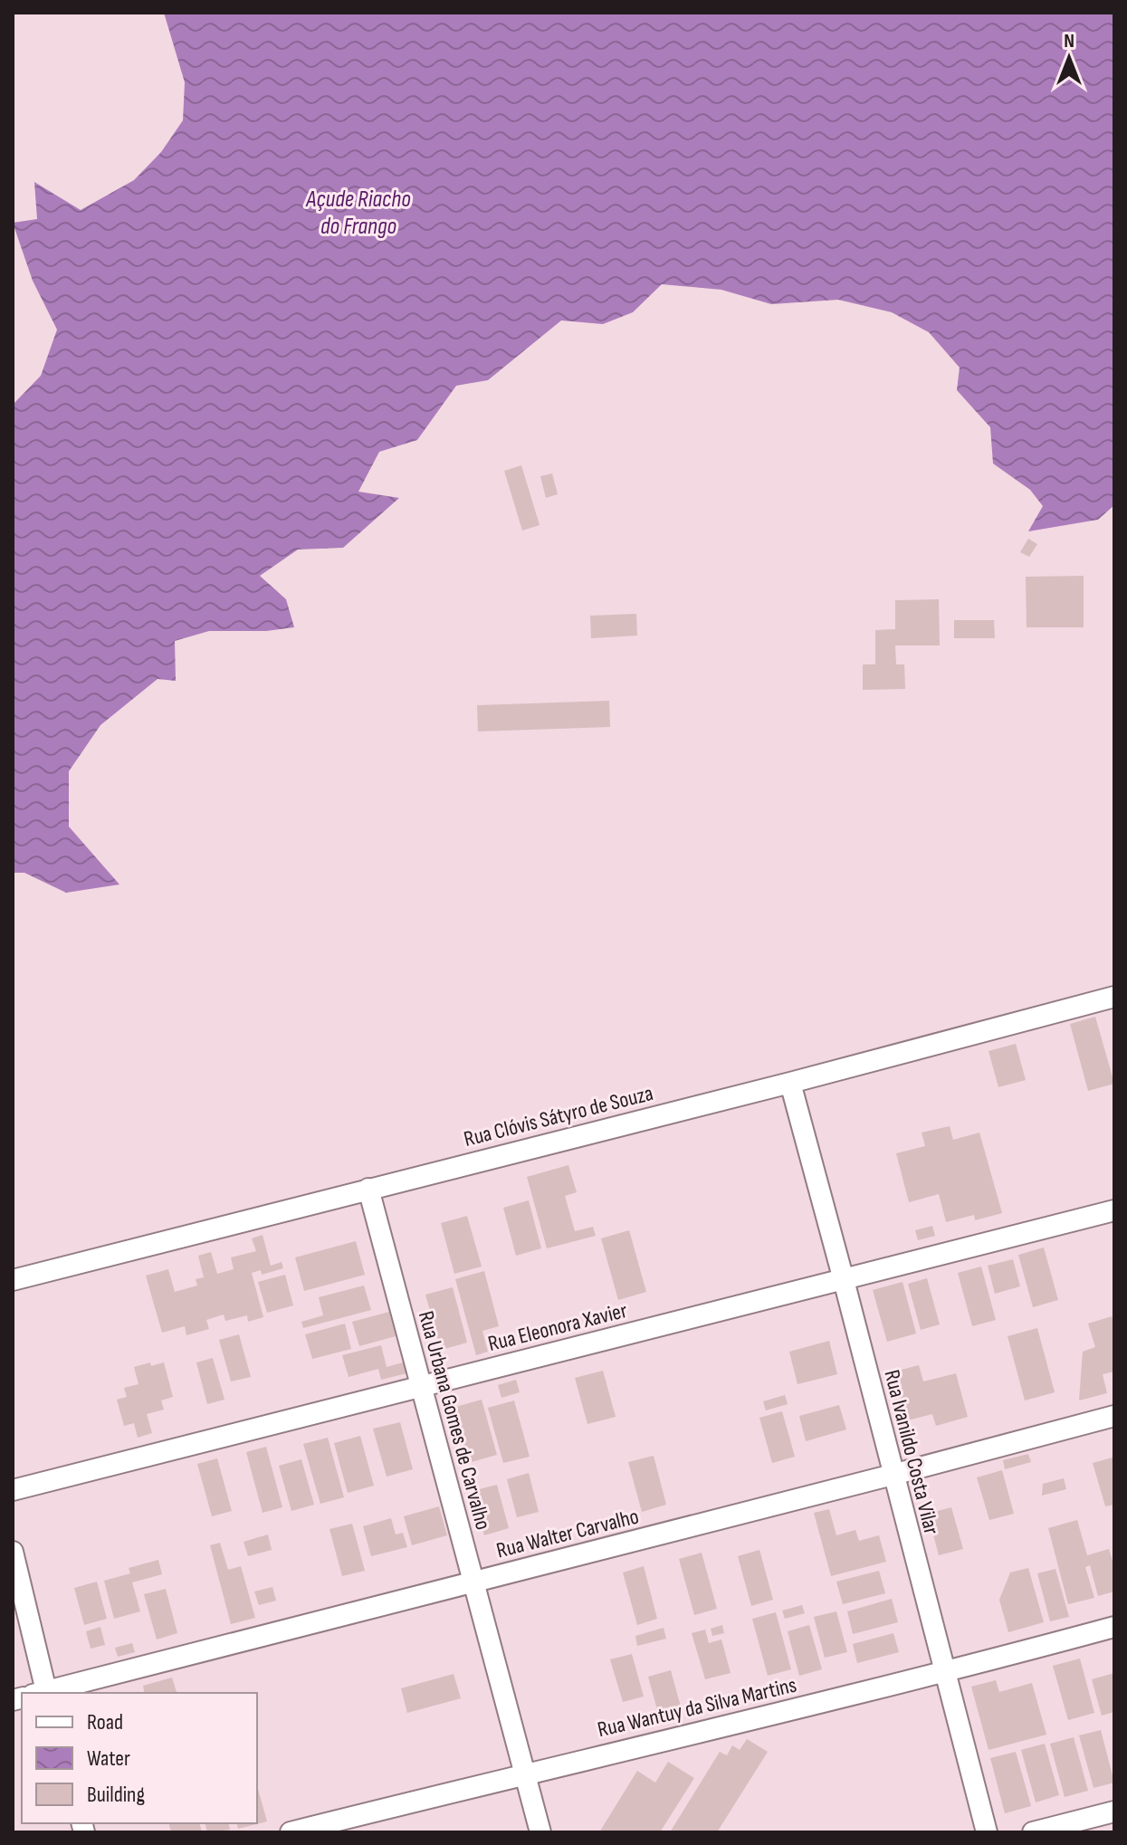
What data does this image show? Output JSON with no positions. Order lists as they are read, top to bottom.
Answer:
{
  "streets": {
    "street": [
      "Rua Clóvis Sátyro de Souza",
      "Rua Eleonora Xavier",
      "Rua Urbana Gomes de Carvalho",
      "Rua Ivanildo Costa Vilar",
      "Rua Walter Carvalho",
      "Rua Wantuy da Silva Martins"
    ]
  },
  "crossings": [
    ["Rua Clóvis Sátyro de Souza", "Rua Urbana Gomes de Carvalho"],
    ["Rua Clóvis Sátyro de Souza", "Rua Ivanildo Costa Vilar"],
    ["Rua Eleonora Xavier", "Rua Urbana Gomes de Carvalho"],
    ["Rua Eleonora Xavier", "Rua Ivanildo Costa Vilar"],
    ["Rua Urbana Gomes de Carvalho", "Rua Walter Carvalho"],
    ["Rua Urbana Gomes de Carvalho", "Rua Wantuy da Silva Martins"],
    ["Rua Ivanildo Costa Vilar", "Rua Walter Carvalho"],
    ["Rua Ivanildo Costa Vilar", "Rua Wantuy da Silva Martins"]
  ],
  "water": ["Açude Riacho do Frango"],
  "legend": ["Road", "Water", "Building"],
  "north": "top"
}
